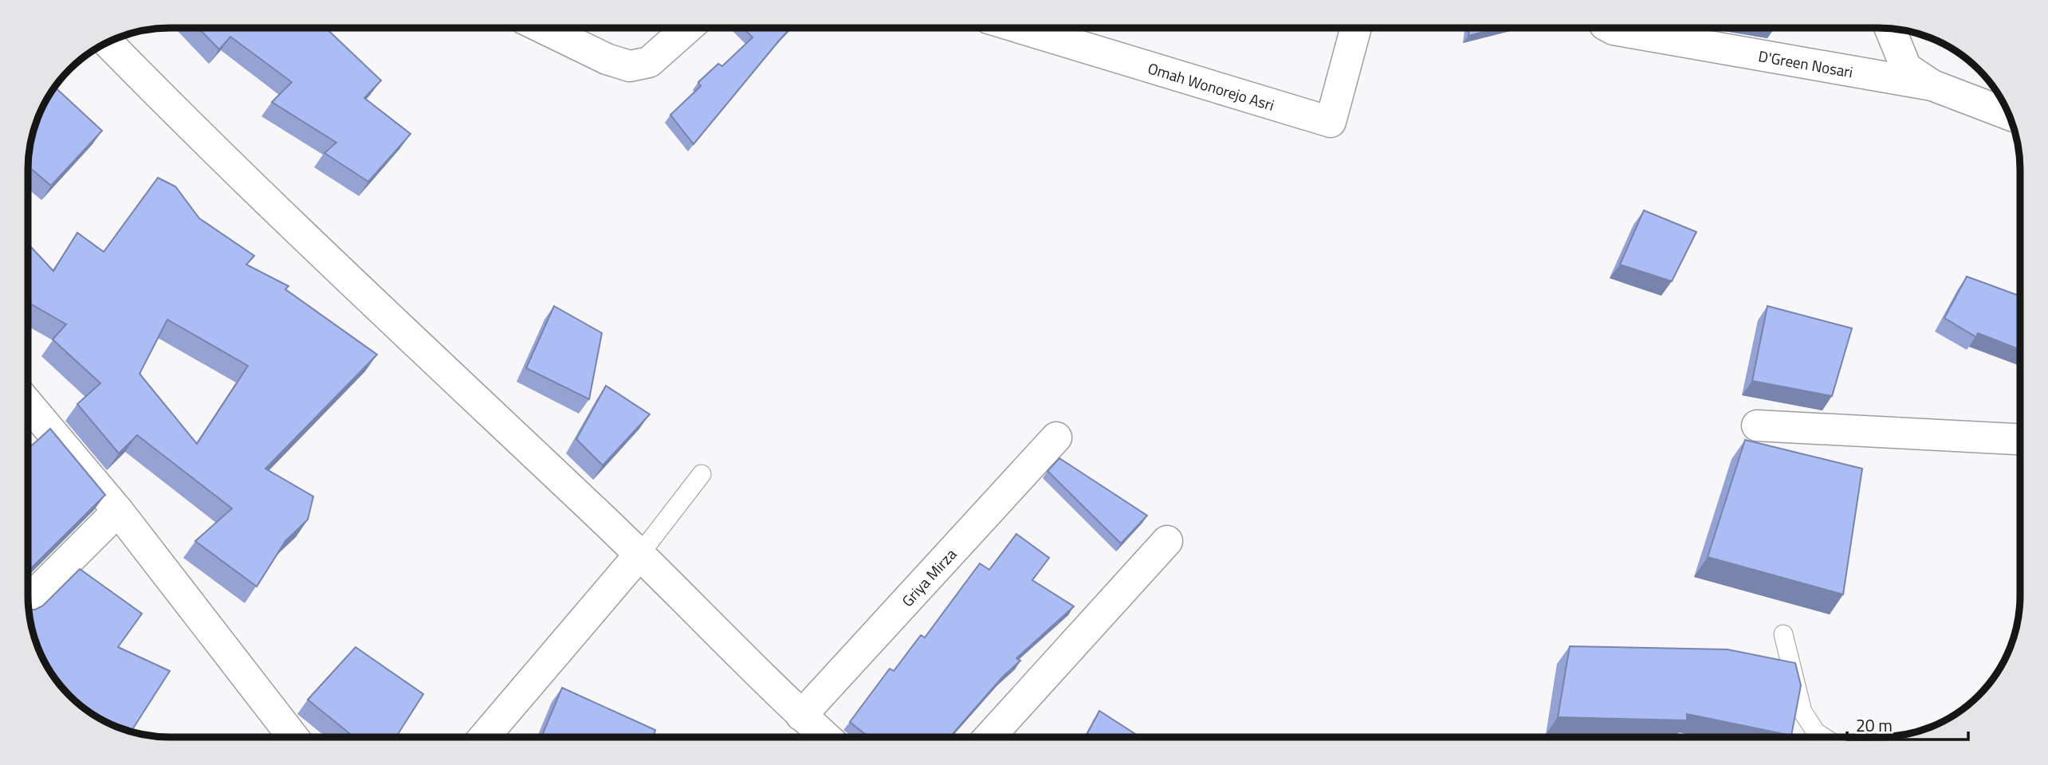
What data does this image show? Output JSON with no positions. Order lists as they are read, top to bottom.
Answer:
{
  "streets": {
    "street": ["D'Green Nosari", "Omah Wonorejo Asri", "Griya Mirza"]
  },
  "scale_bar": "20 m"
}
